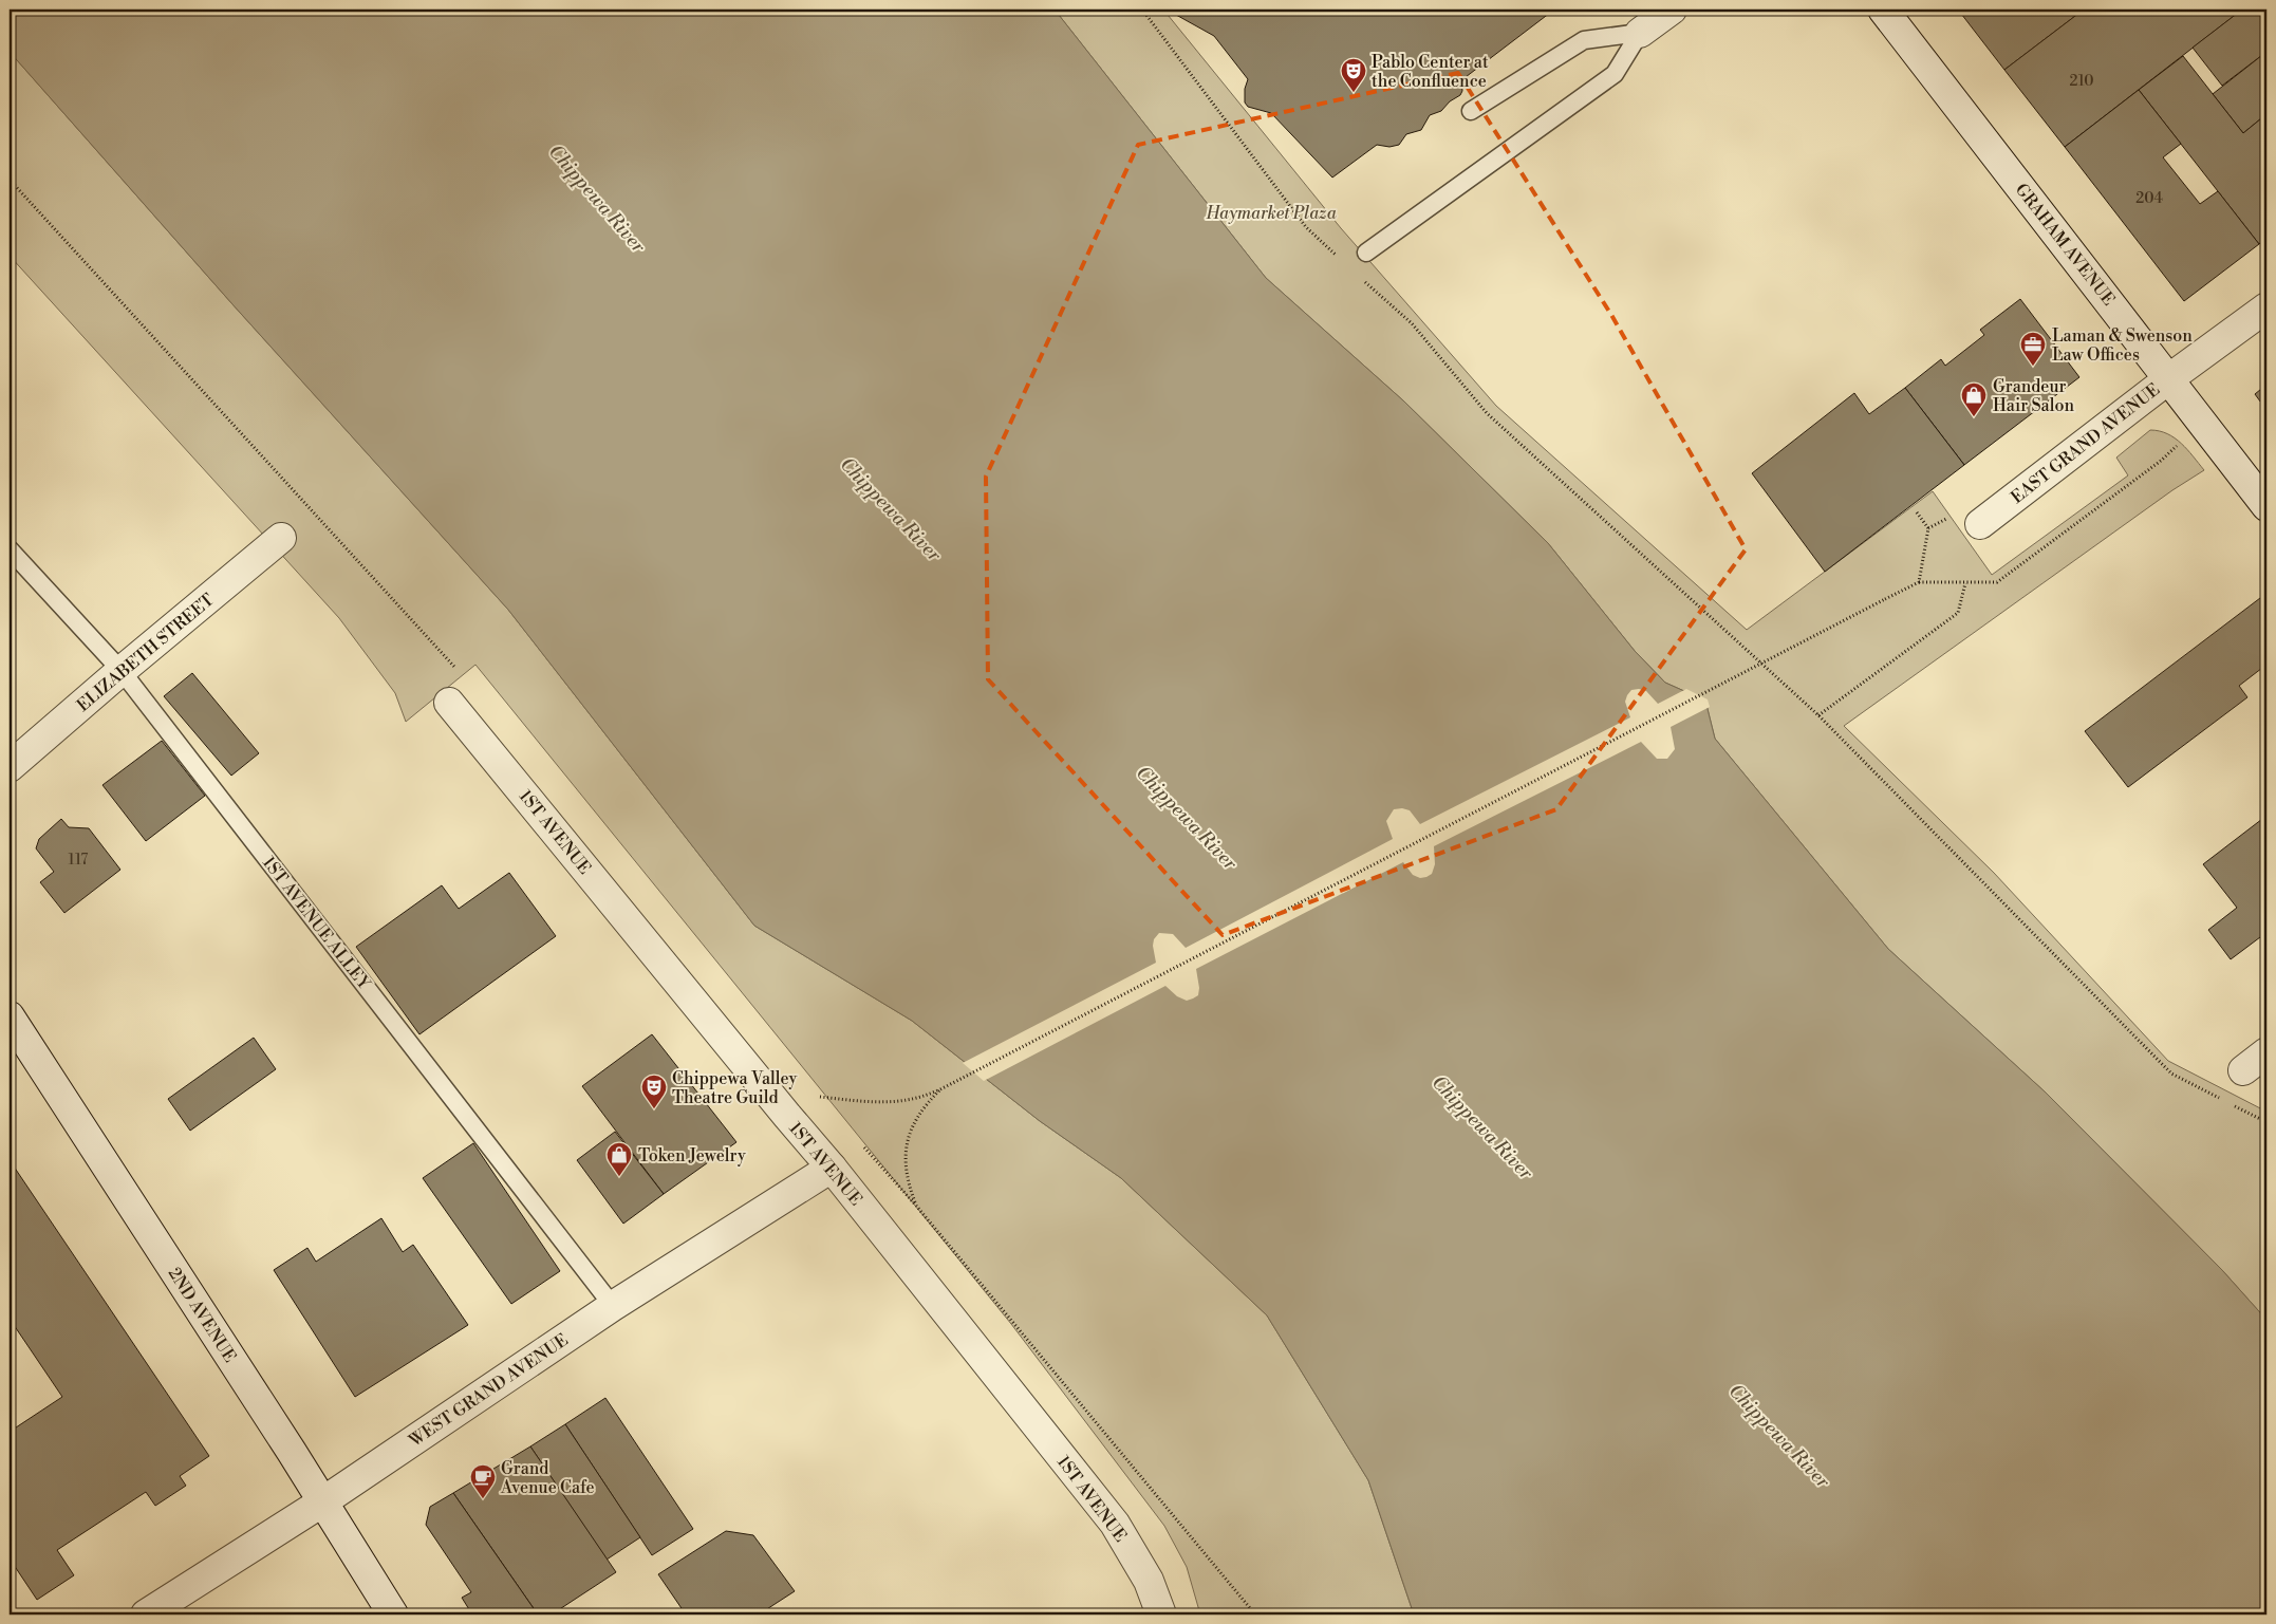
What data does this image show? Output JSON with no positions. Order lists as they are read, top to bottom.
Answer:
{
  "streets": {
    "street": [
      "GRAHAM AVENUE",
      "EAST GRAND AVENUE",
      "ELIZABETH STREET",
      "1ST AVENUE",
      "2ND AVENUE",
      "WEST GRAND AVENUE"
    ],
    "lane": ["1ST AVENUE ALLEY"]
  },
  "crossings": [
    ["GRAHAM AVENUE", "EAST GRAND AVENUE"],
    ["ELIZABETH STREET", "1ST AVENUE ALLEY"],
    ["1ST AVENUE", "WEST GRAND AVENUE"],
    ["1ST AVENUE ALLEY", "WEST GRAND AVENUE"],
    ["2ND AVENUE", "WEST GRAND AVENUE"]
  ],
  "water": ["Chippewa River"],
  "parks": ["Haymarket Plaza"],
  "places": {
    "theatre": ["Pablo Center at the Confluence", "Chippewa Valley Theatre Guild"],
    "office": ["Laman & Swenson Law Offices"],
    "shop": ["Grandeur Hair Salon", "Token Jewelry"],
    "cafe": ["Grand Avenue Cafe"]
  },
  "house_numbers": ["210", "204", "117"]
}
